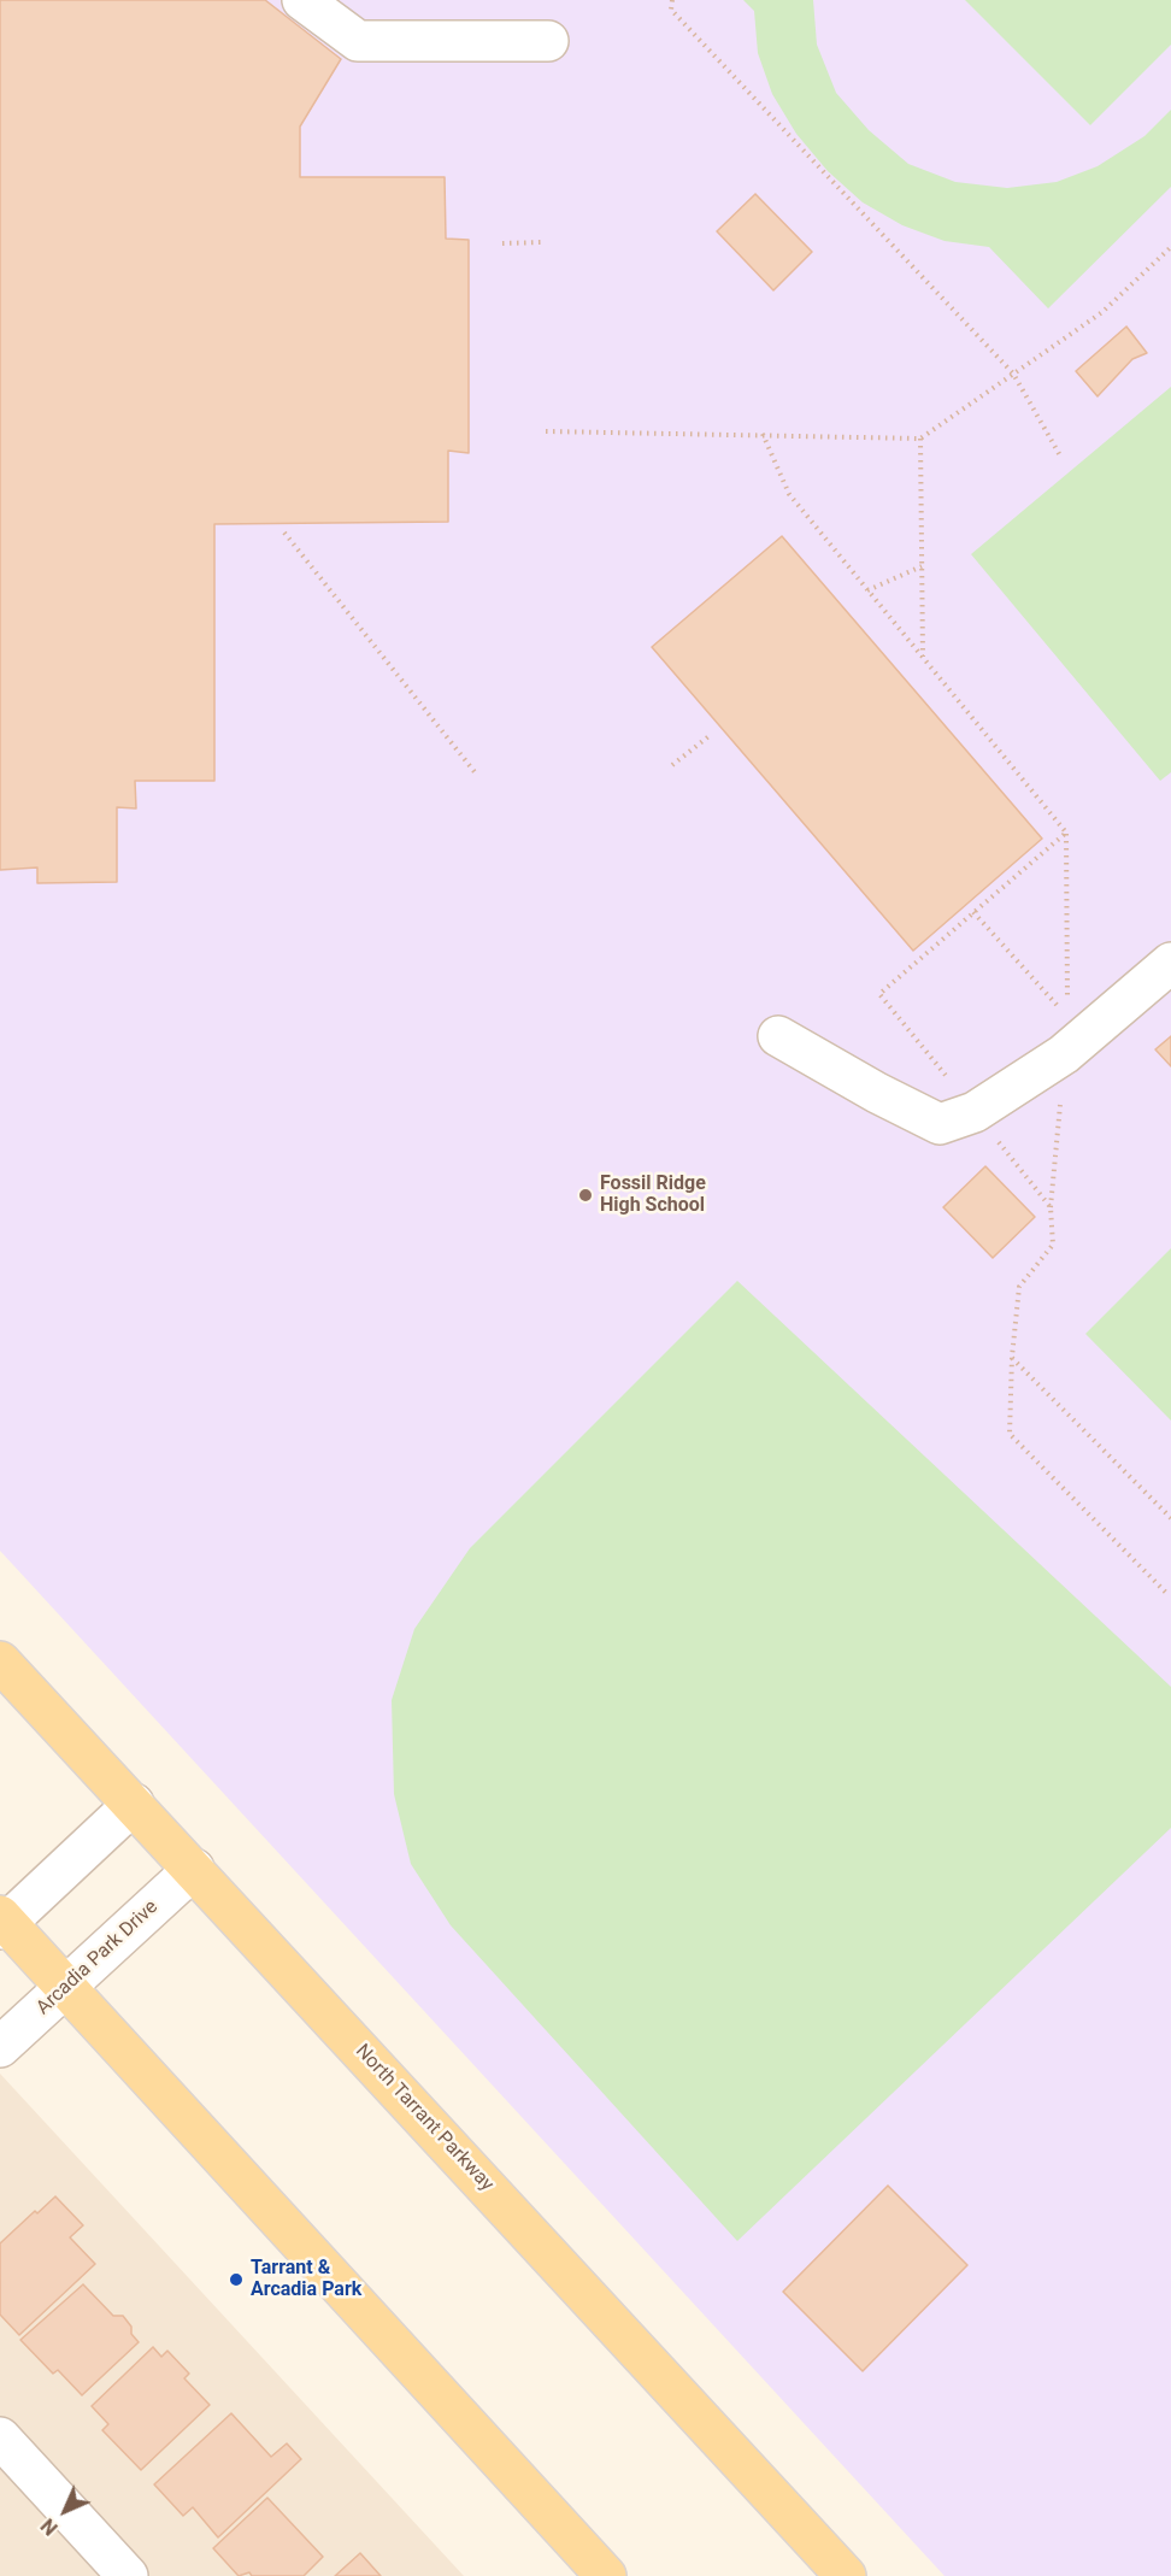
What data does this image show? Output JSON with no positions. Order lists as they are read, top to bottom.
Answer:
{
  "streets": {
    "main road": ["North Tarrant Parkway"],
    "street": ["Arcadia Park Drive"]
  },
  "crossings": [
    ["Arcadia Park Drive", "North Tarrant Parkway"]
  ],
  "places": ["Fossil Ridge High School", "Tarrant & Arcadia Park"],
  "north": "bottom left"
}
